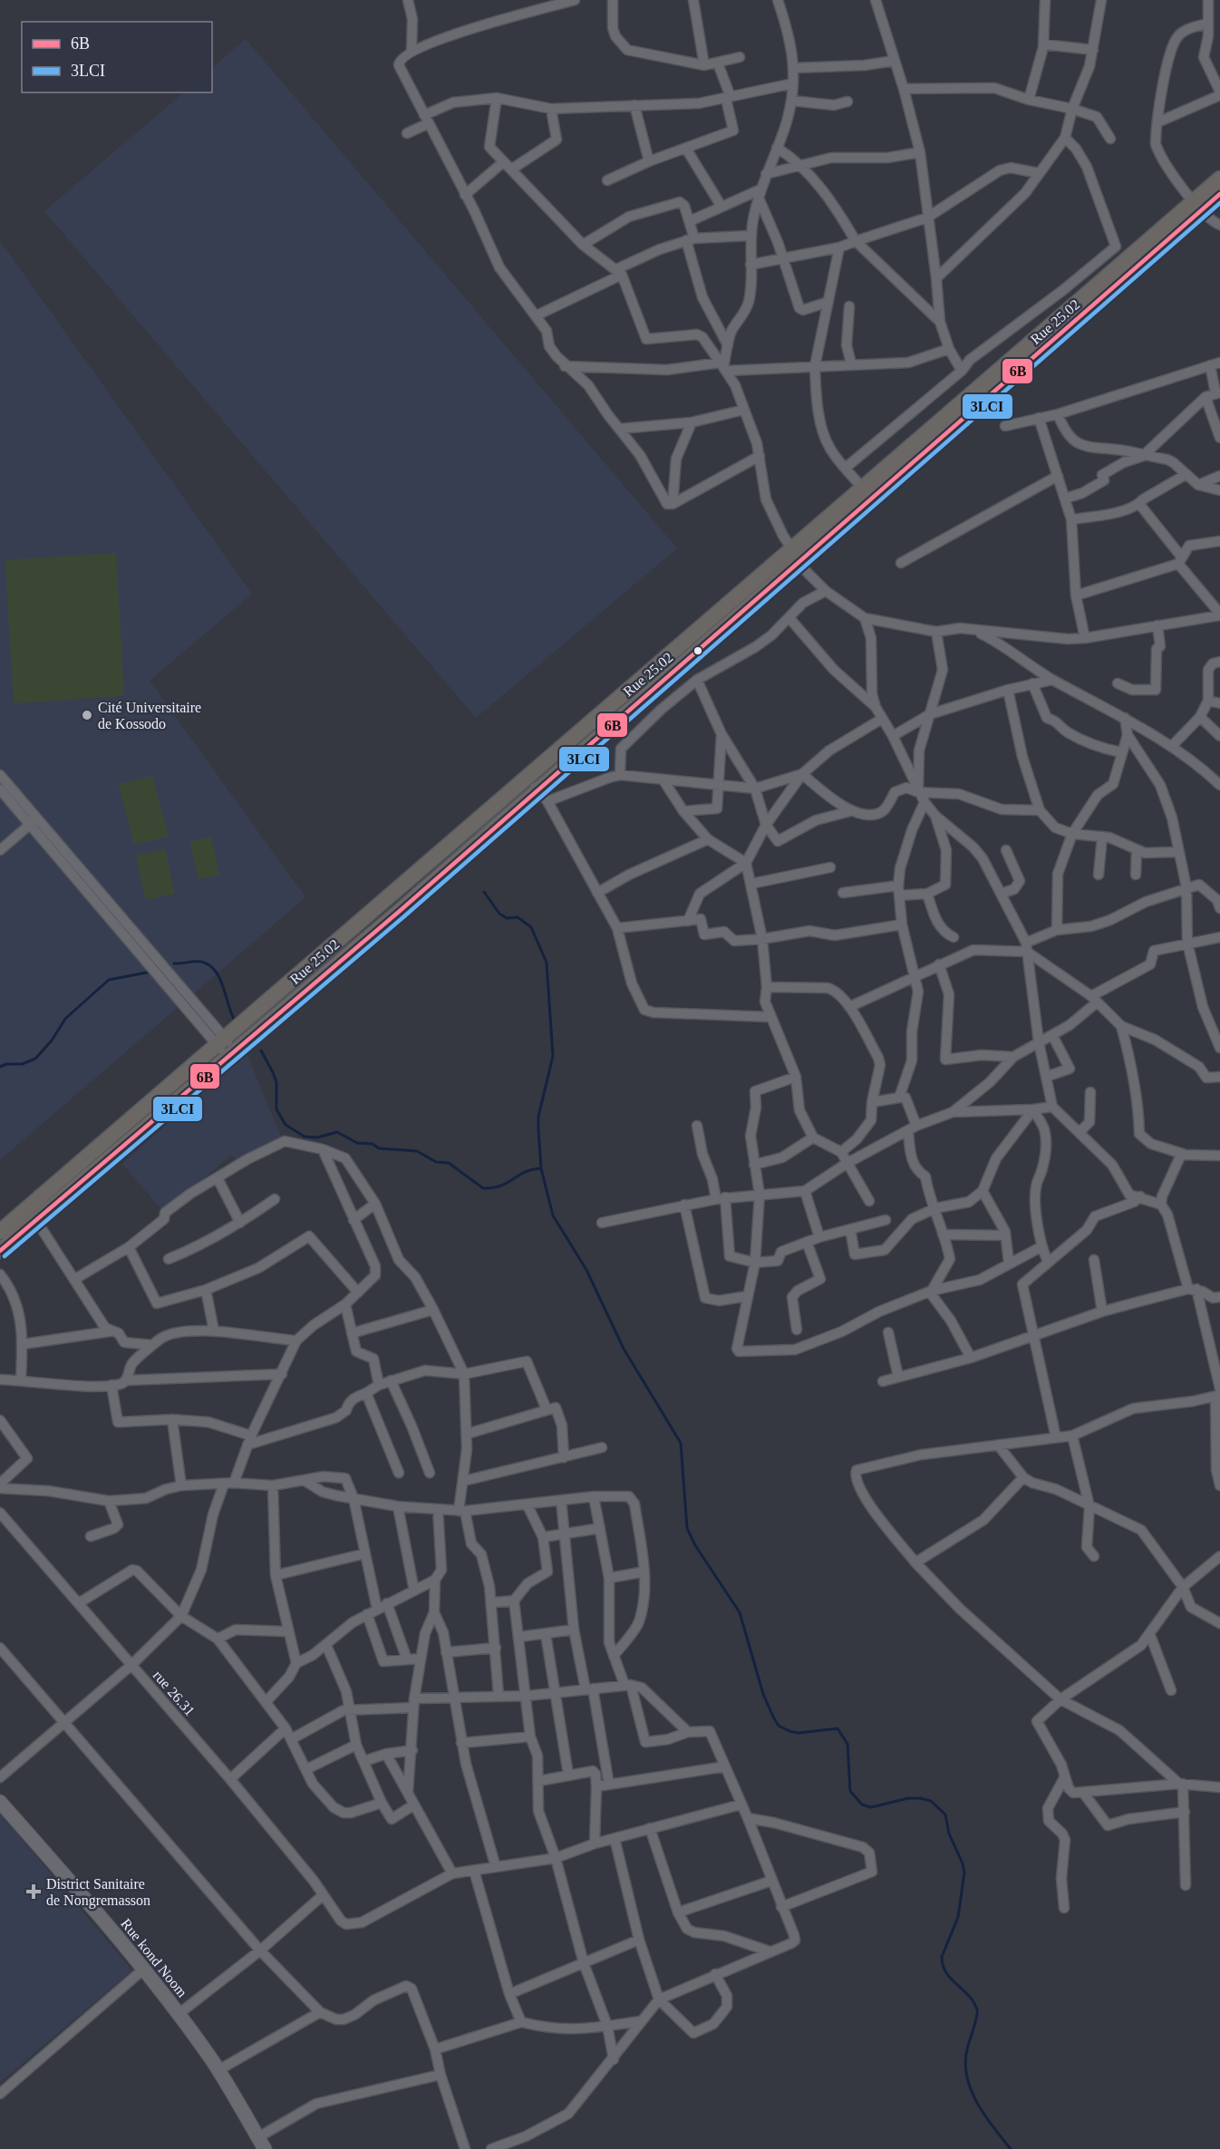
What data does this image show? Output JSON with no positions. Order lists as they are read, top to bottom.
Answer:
{
  "streets": {
    "main road": ["Rue 25.02"],
    "street": ["rue 26.31", "Rue kond Noom"]
  },
  "places": {
    "other": ["Cité Universitaire de Kossodo"],
    "health": ["District Sanitaire de Nongremasson"]
  },
  "lines": ["transit line 6B", "transit line 3LCI"],
  "legend": ["6B", "3LCI"]
}
